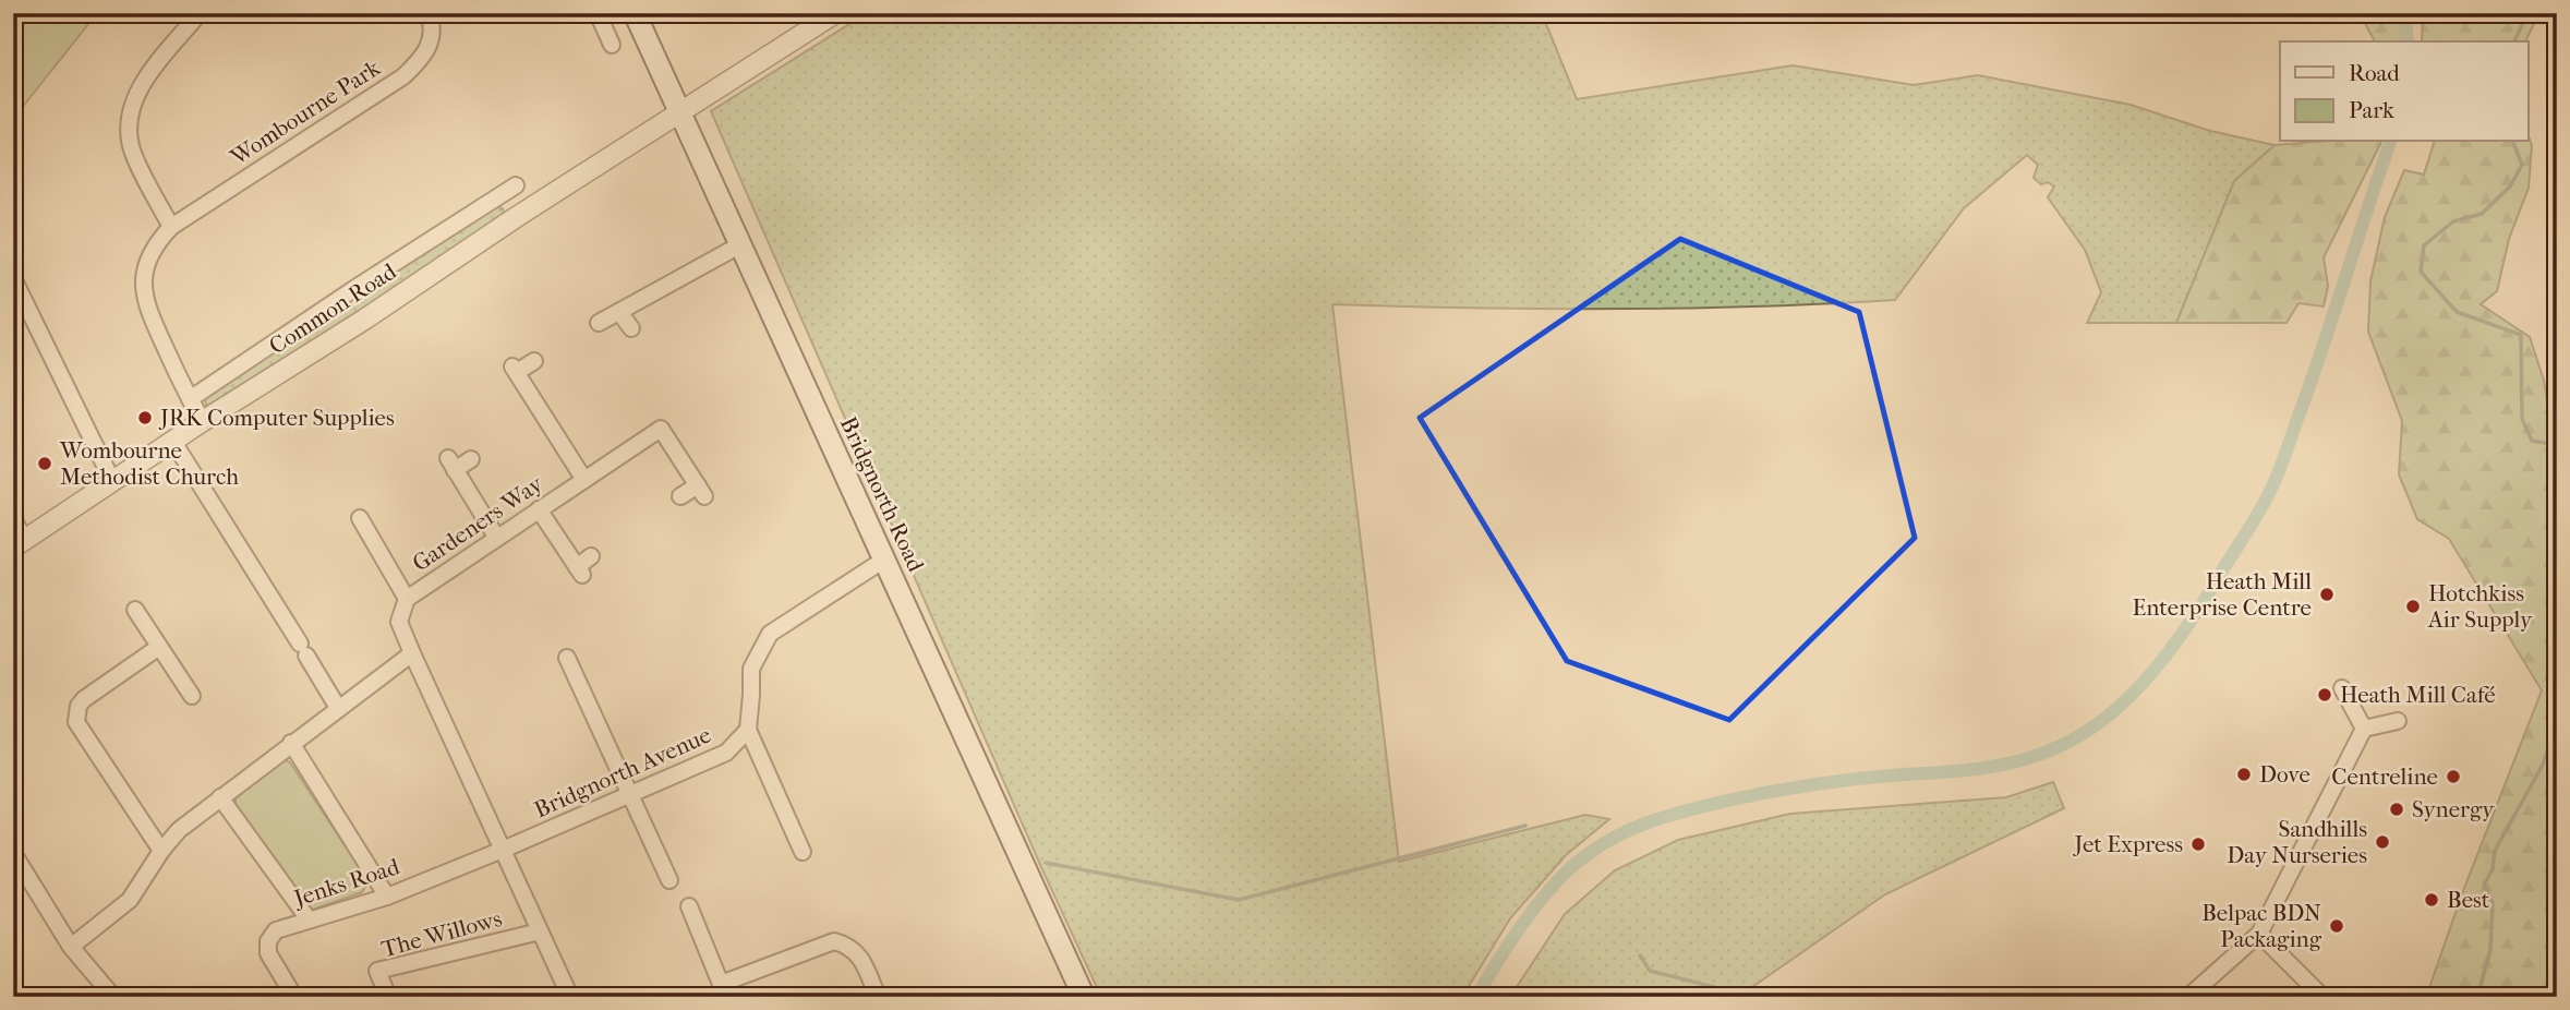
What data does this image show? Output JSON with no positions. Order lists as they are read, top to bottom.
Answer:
{
  "streets": {
    "main road": ["Bridgnorth Road"],
    "street": [
      "Wombourne Park",
      "Common Road",
      "Gardeners Way",
      "Bridgnorth Avenue",
      "Jenks Road",
      "The Willows"
    ]
  },
  "crossings": [
    ["Wombourne Park", "Common Road"],
    ["Common Road", "Bridgnorth Road"],
    ["Gardeners Way", "Bridgnorth Avenue"],
    ["Gardeners Way", "Jenks Road"],
    ["Gardeners Way", "The Willows"],
    ["Bridgnorth Avenue", "Jenks Road"]
  ],
  "places": [
    "JRK Computer Supplies",
    "Wombourne Methodist Church",
    "Heath Mill Enterprise Centre",
    "Hotchkiss Air Supply",
    "Heath Mill Café",
    "Dove",
    "Centreline",
    "Synergy",
    "Sandhills Day Nurseries",
    "Jet Express",
    "Best",
    "Belpac BDN Packaging"
  ],
  "legend": ["Road", "Park"]
}
